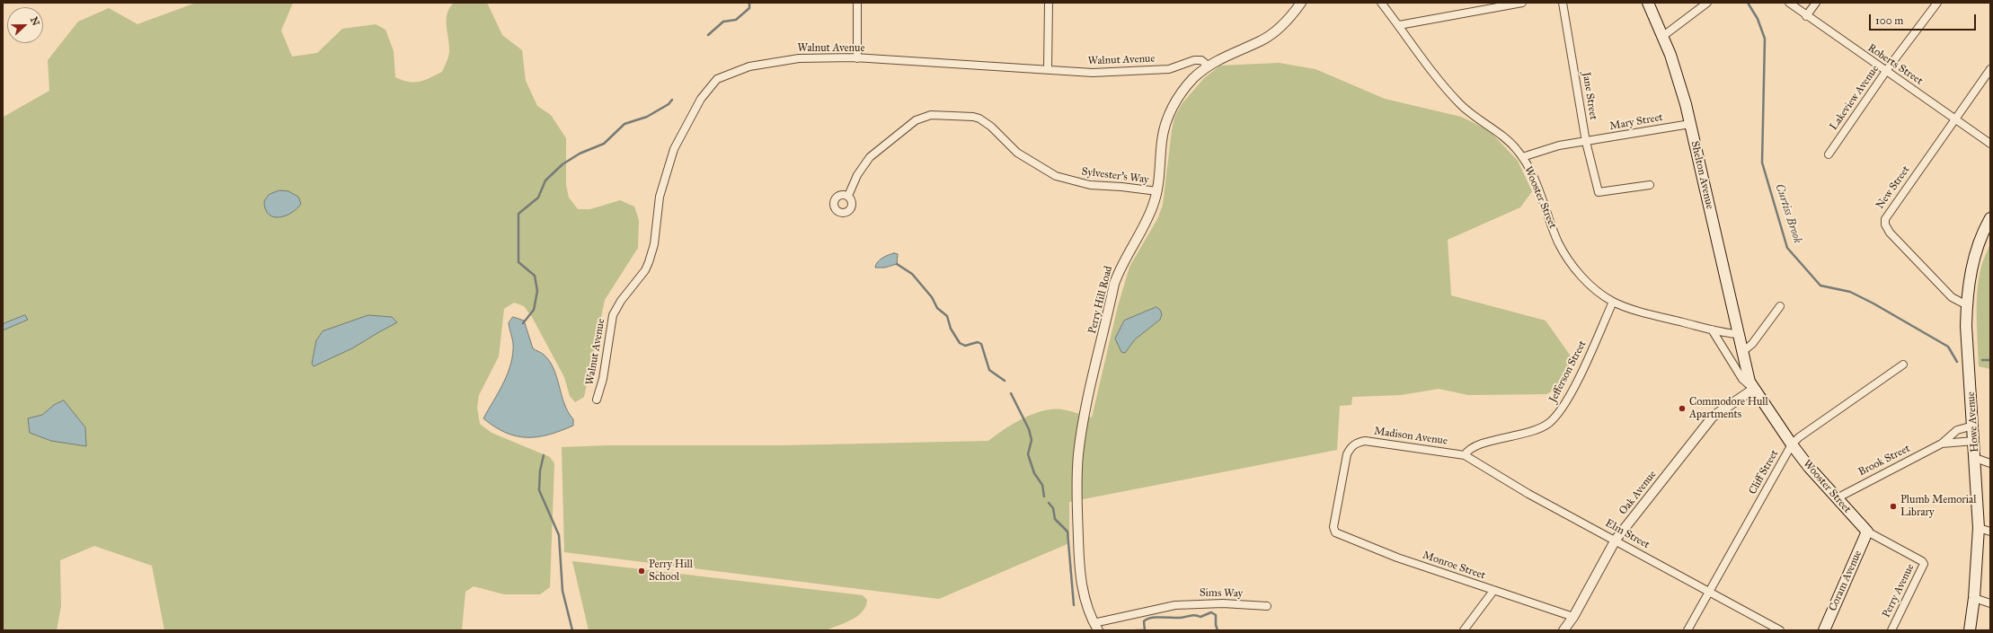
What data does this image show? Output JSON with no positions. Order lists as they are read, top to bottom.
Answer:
{
  "streets": {
    "main road": [
      "Shelton Avenue",
      "Wooster Street",
      "Howe Avenue",
      "Coram Avenue"
    ],
    "street": [
      "Walnut Avenue",
      "Roberts Street",
      "Jane Street",
      "Lakeview Avenue",
      "Mary Street",
      "Sylvester's Way",
      "New Street",
      "Perry Hill Road",
      "Jefferson Street",
      "Madison Avenue",
      "Brook Street",
      "Cliff Street",
      "Oak Avenue",
      "Elm Street",
      "Monroe Street",
      "Perry Avenue",
      "Sims Way"
    ]
  },
  "crossings": [
    ["Walnut Avenue", "Perry Hill Road"],
    ["Roberts Street", "Lakeview Avenue"],
    ["Roberts Street", "New Street"],
    ["Jane Street", "Mary Street"],
    ["Mary Street", "Shelton Avenue"],
    ["Mary Street", "Wooster Street"],
    ["Shelton Avenue", "Wooster Street"],
    ["Sylvester's Way", "Perry Hill Road"],
    ["New Street", "Howe Avenue"],
    ["Wooster Street", "Jefferson Street"],
    ["Wooster Street", "Brook Street"],
    ["Wooster Street", "Cliff Street"],
    ["Wooster Street", "Oak Avenue"],
    ["Wooster Street", "Coram Avenue"],
    ["Wooster Street", "Perry Avenue"],
    ["Perry Hill Road", "Sims Way"],
    ["Jefferson Street", "Madison Avenue"],
    ["Jefferson Street", "Elm Street"],
    ["Howe Avenue", "Brook Street"],
    ["Madison Avenue", "Elm Street"],
    ["Madison Avenue", "Monroe Street"],
    ["Cliff Street", "Elm Street"],
    ["Oak Avenue", "Elm Street"],
    ["Oak Avenue", "Monroe Street"]
  ],
  "water": ["Curtiss Brook"],
  "places": ["Commodore Hull Apartments", "Plumb Memorial Library", "Perry Hill School"],
  "scale_bar": "100 m",
  "north": "right"
}
